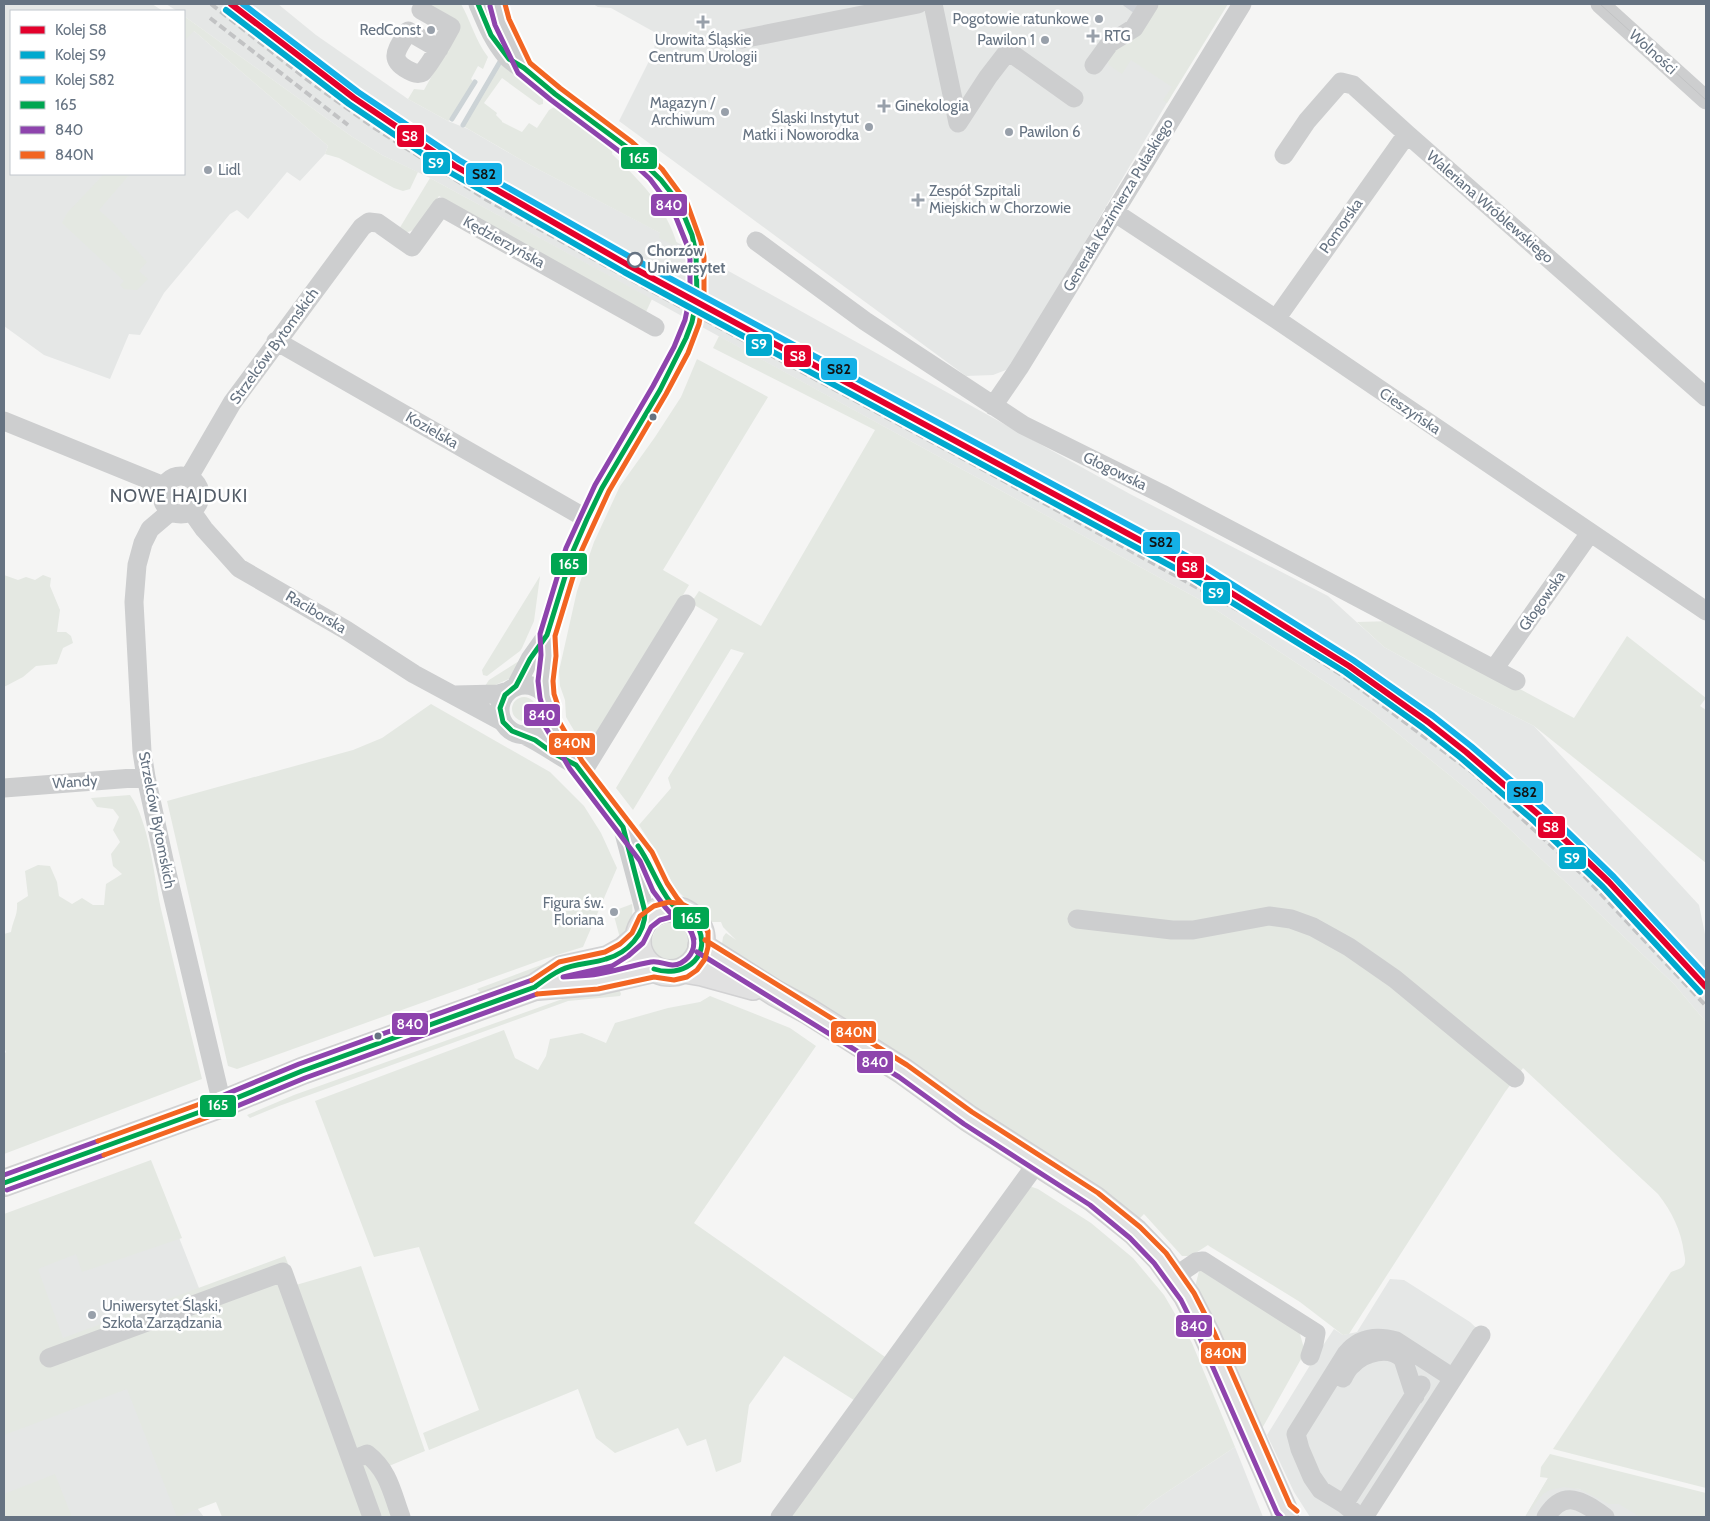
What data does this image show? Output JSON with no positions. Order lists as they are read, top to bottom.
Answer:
{
  "streets": {
    "street": [
      "Wolności",
      "Generała Kazimierza Pułaskiego",
      "Waleriana Wróblewskiego",
      "Pomorska",
      "Kędzierzyńska",
      "Strzelców Bytomskich",
      "Cieszyńska",
      "Kozielska",
      "Głogowska",
      "Raciborska",
      "Wandy"
    ]
  },
  "crossings": [
    ["Generała Kazimierza Pułaskiego", "Cieszyńska"],
    ["Generała Kazimierza Pułaskiego", "Głogowska"],
    ["Waleriana Wróblewskiego", "Pomorska"],
    ["Pomorska", "Cieszyńska"],
    ["Kędzierzyńska", "Strzelców Bytomskich"],
    ["Strzelców Bytomskich", "Kozielska"],
    ["Strzelców Bytomskich", "Raciborska"],
    ["Strzelców Bytomskich", "Wandy"],
    ["Cieszyńska", "Głogowska"]
  ],
  "districts": ["NOWE HAJDUKI"],
  "places": {
    "other": [
      "Pogotowie ratunkowe",
      "RedConst",
      "Pawilon 1",
      "Magazyn / Archiwum",
      "Śląski Instytut Matki i Noworodka",
      "Pawilon 6",
      "Lidl",
      "Chorzów Uniwersytet",
      "Figura św. Floriana",
      "Uniwersytet Śląski, Szkoła Zarządzania"
    ],
    "health": [
      "Urowita Śląskie Centrum Urologii",
      "RTG",
      "Ginekologia",
      "Zespół Szpitali Miejskich w Chorzowie"
    ]
  },
  "lines": [
    "rail line S8",
    "rail line S82",
    "transit line 165",
    "transit line 840N",
    "transit line 840",
    "rail line S9"
  ],
  "legend": [
    "Kolej S8",
    "Kolej S9",
    "Kolej S82",
    "165",
    "840",
    "840N"
  ]
}
